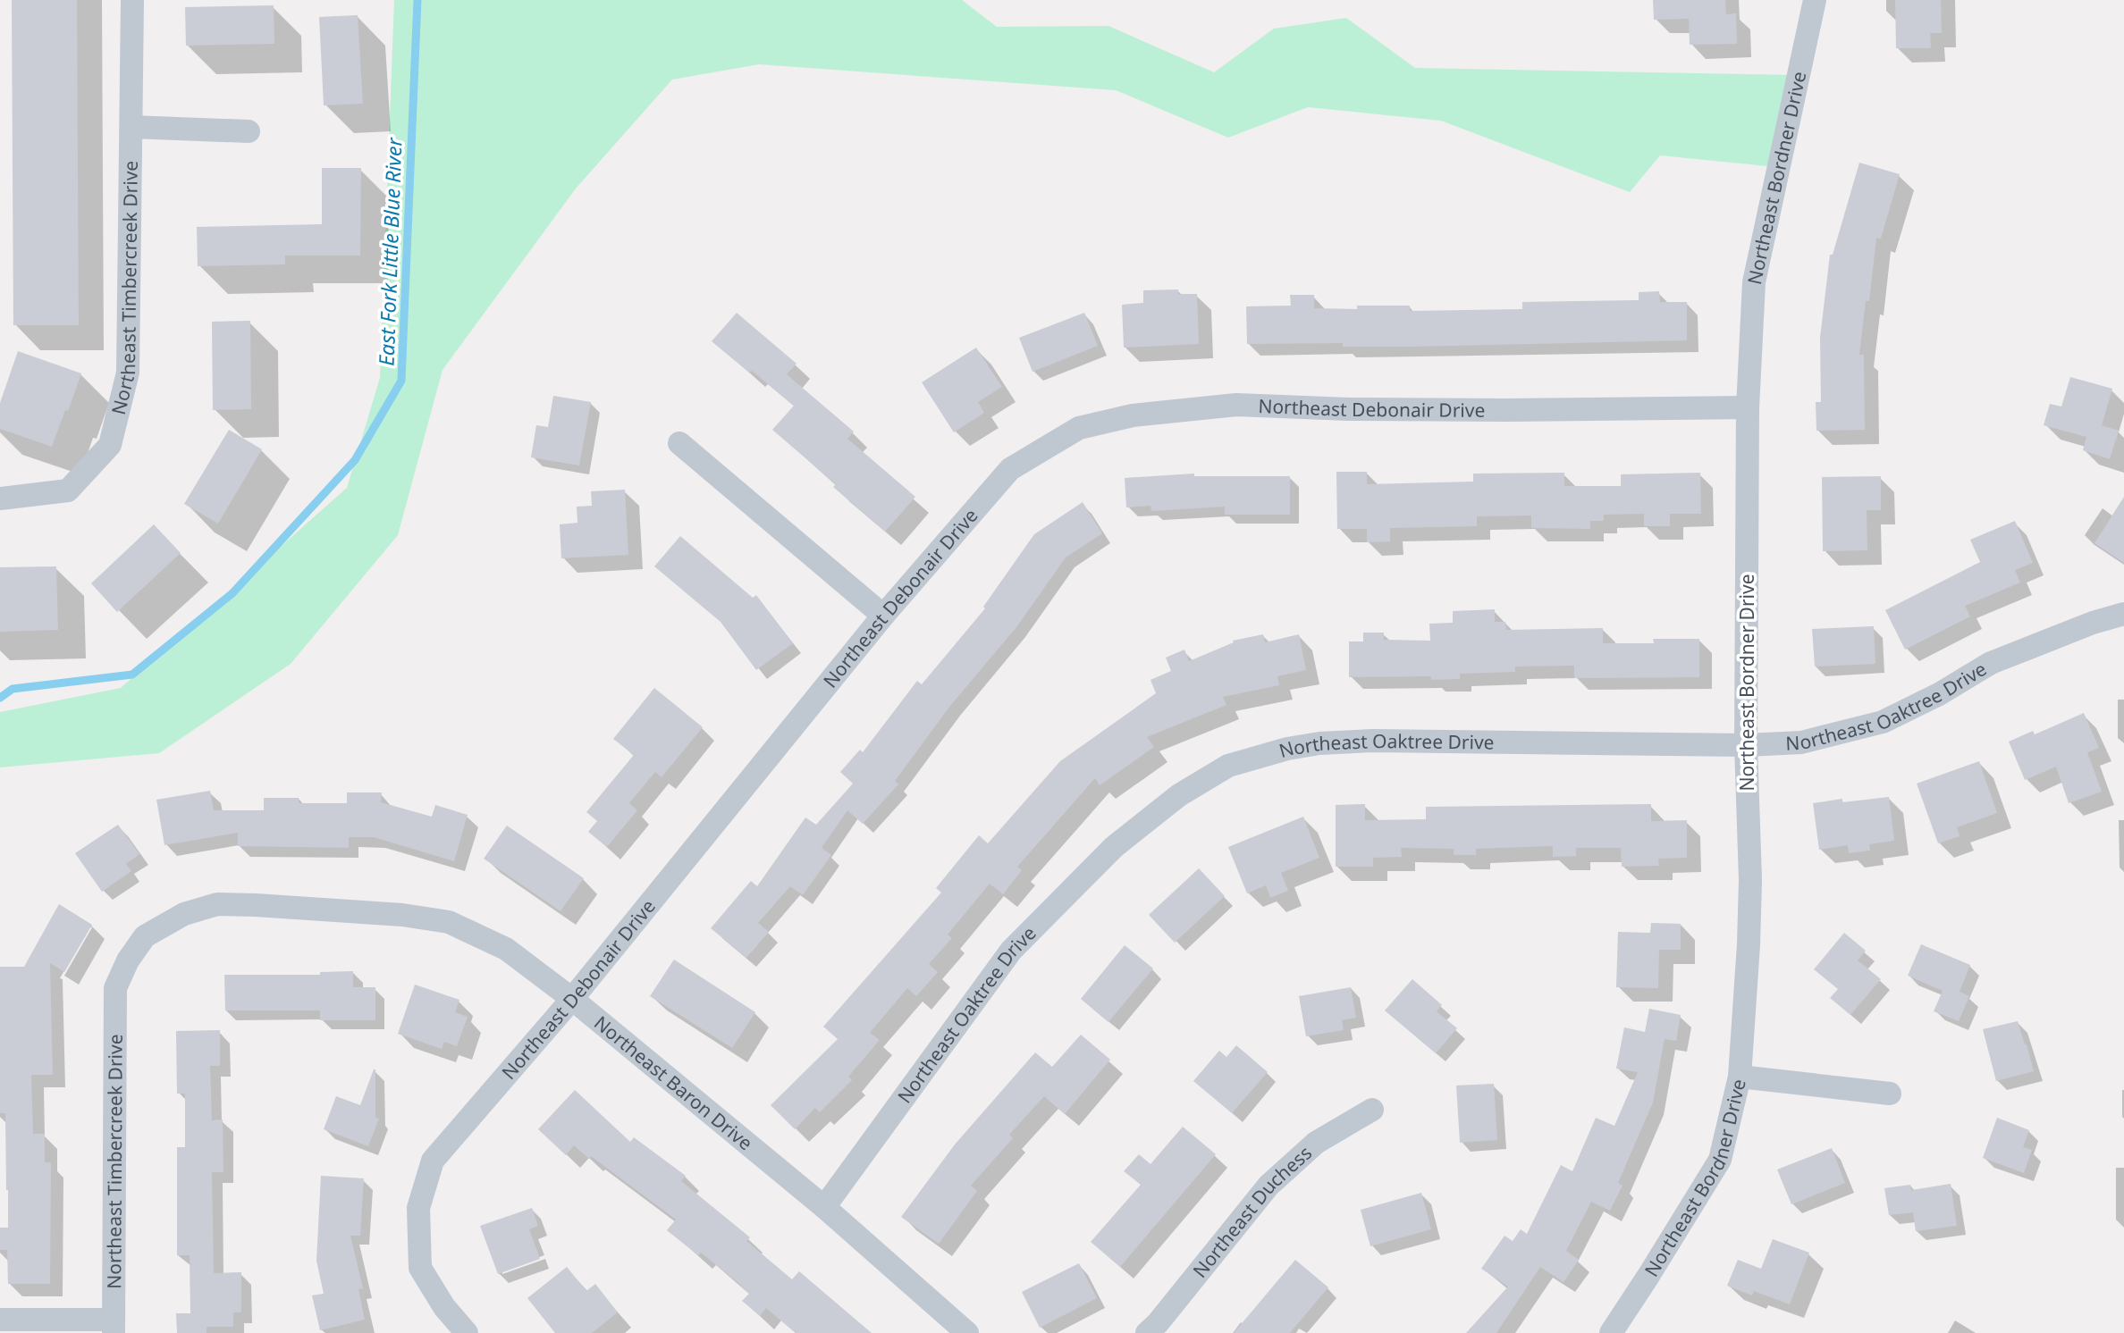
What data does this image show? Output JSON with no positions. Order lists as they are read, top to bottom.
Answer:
{
  "streets": {
    "street": [
      "Northeast Bordner Drive",
      "Northeast Timbercreek Drive",
      "Northeast Debonair Drive",
      "Northeast Oaktree Drive",
      "Northeast Baron Drive",
      "Northeast Duchess"
    ]
  },
  "crossings": [
    ["Northeast Bordner Drive", "Northeast Debonair Drive"],
    ["Northeast Bordner Drive", "Northeast Oaktree Drive"],
    ["Northeast Timbercreek Drive", "Northeast Baron Drive"],
    ["Northeast Debonair Drive", "Northeast Baron Drive"],
    ["Northeast Oaktree Drive", "Northeast Baron Drive"]
  ],
  "water": ["East Fork Little Blue River"]
}
